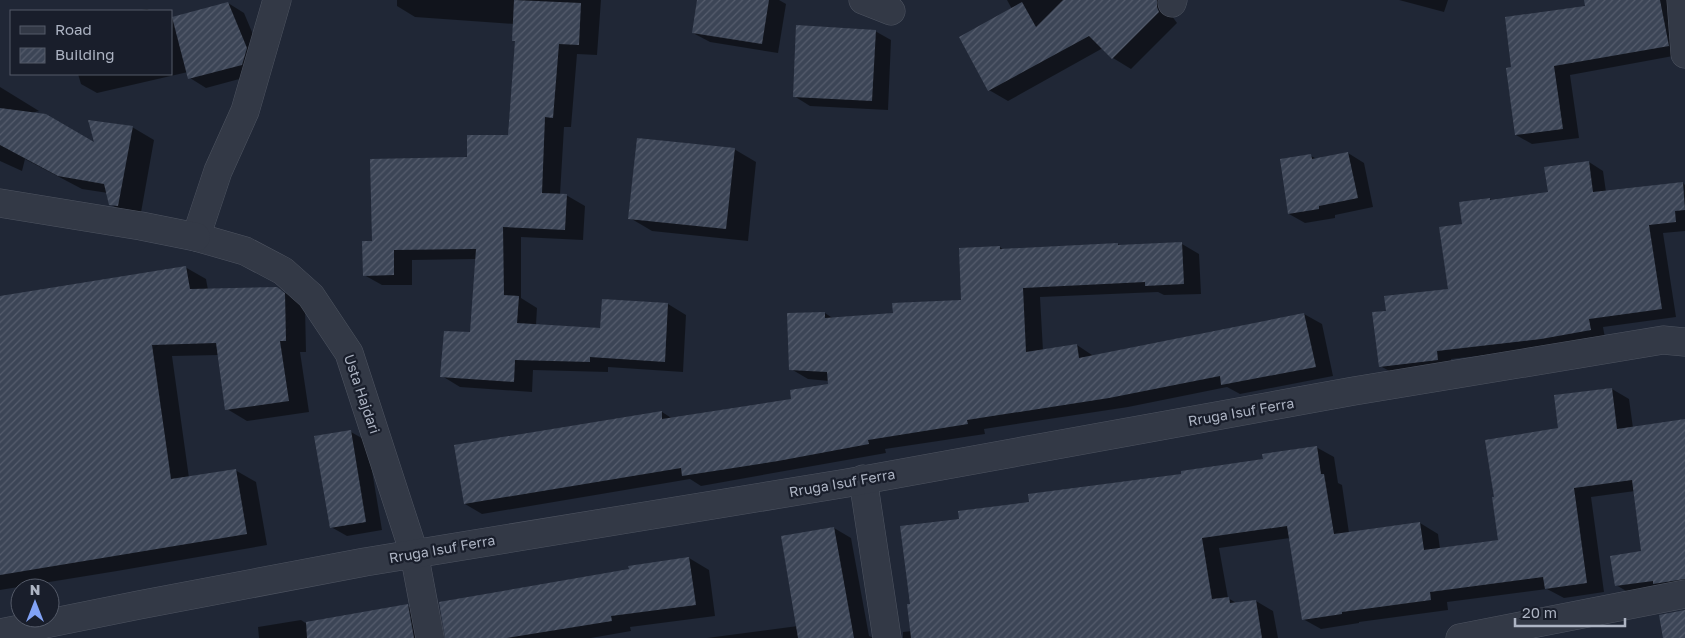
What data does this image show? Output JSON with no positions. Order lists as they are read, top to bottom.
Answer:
{
  "streets": {
    "street": ["Usta Hajdari", "Rruga Isuf Ferra"]
  },
  "crossings": [
    ["Usta Hajdari", "Rruga Isuf Ferra"]
  ],
  "legend": ["Road", "Building"],
  "scale_bar": "20 m",
  "north": "top"
}
